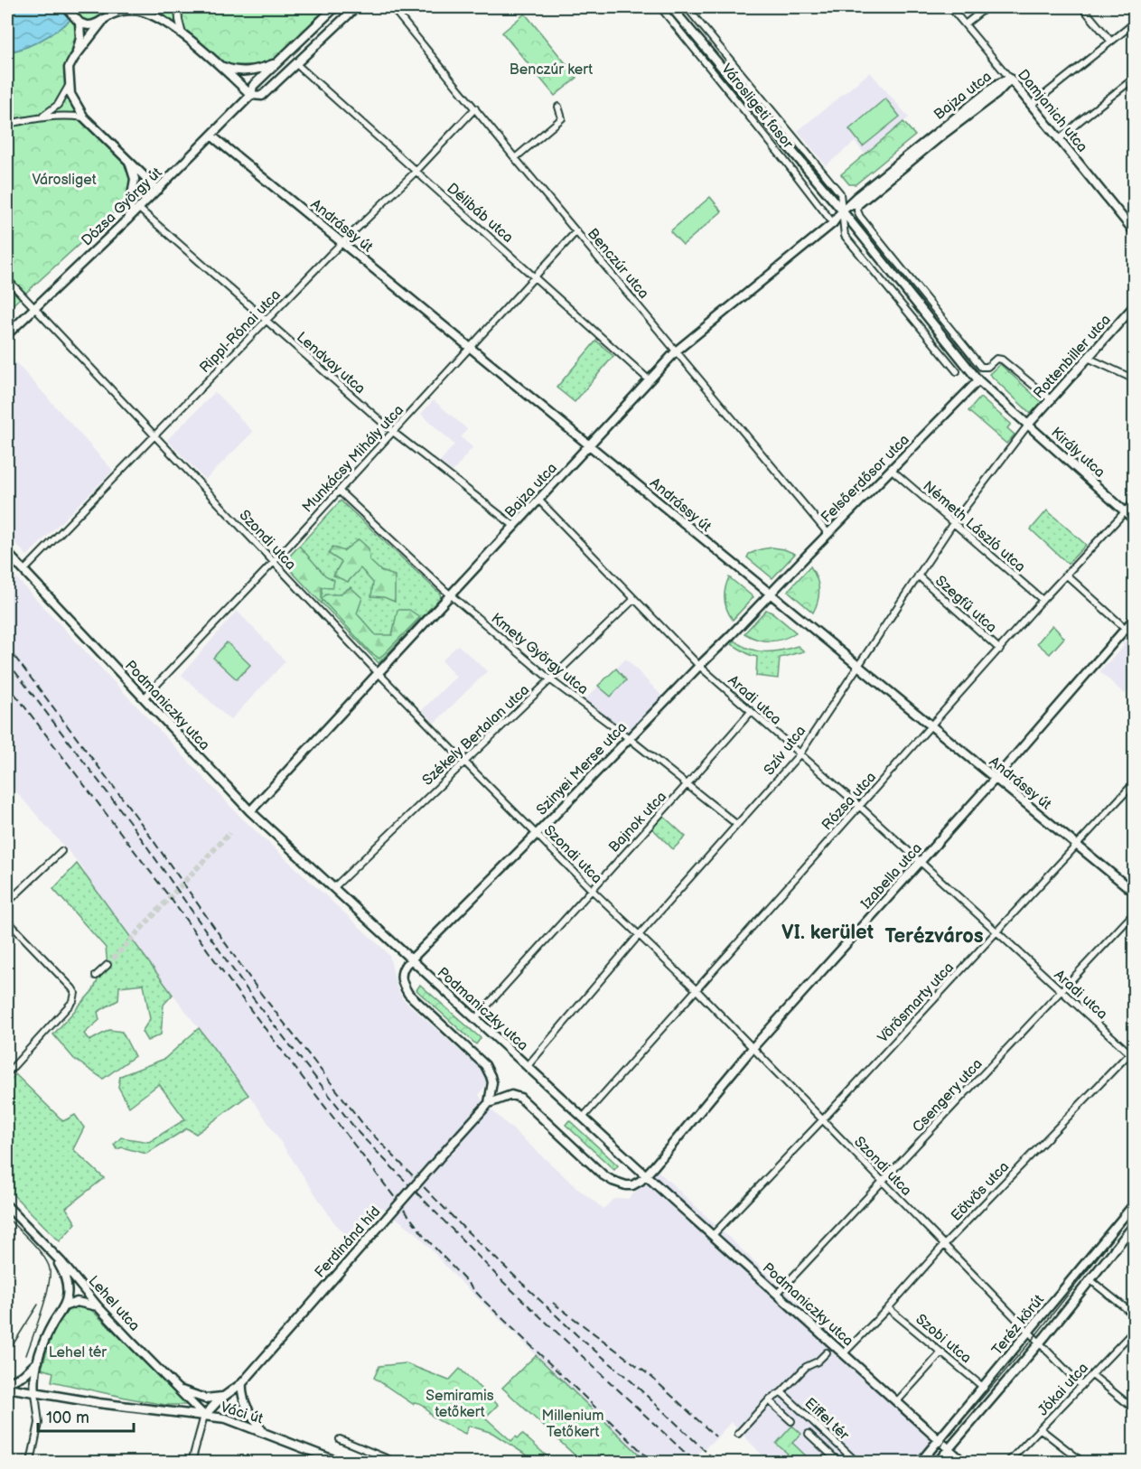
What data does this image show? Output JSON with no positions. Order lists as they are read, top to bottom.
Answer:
{
  "streets": {
    "street": [
      "Bajza utca",
      "Városligeti fasor",
      "Damjanich utca",
      "Dózsa György út",
      "Délibáb utca",
      "Andrássy út",
      "Benczúr utca",
      "Rippl-Rónai utca",
      "Rottenbiller utca",
      "Lendvay utca",
      "Király utca",
      "Munkácsy Mihály utca",
      "Felsőerdősor utca",
      "Németh László utca",
      "Szondi utca",
      "Szegfű utca",
      "Kmety György utca",
      "Aradi utca",
      "Podmaniczky utca",
      "Székely Bertalan utca",
      "Szív utca",
      "Szinyei Merse utca",
      "Rózsa utca",
      "Bajnok utca",
      "Izabella utca",
      "Vörösmarty utca",
      "Csengery utca",
      "Eötvös utca",
      "Ferdinánd híd",
      "Lehel utca",
      "Teréz körút",
      "Szobi utca",
      "Jókai utca",
      "Váci út",
      "Eiffel tér"
    ]
  },
  "crossings": [
    ["Bajza utca", "Városligeti fasor"],
    ["Bajza utca", "Damjanich utca"],
    ["Bajza utca", "Délibáb utca"],
    ["Bajza utca", "Andrássy út"],
    ["Bajza utca", "Benczúr utca"],
    ["Bajza utca", "Lendvay utca"],
    ["Bajza utca", "Szondi utca"],
    ["Bajza utca", "Kmety György utca"],
    ["Bajza utca", "Aradi utca"],
    ["Bajza utca", "Podmaniczky utca"],
    ["Városligeti fasor", "Király utca"],
    ["Városligeti fasor", "Felsőerdősor utca"],
    ["Dózsa György út", "Délibáb utca"],
    ["Dózsa György út", "Andrássy út"],
    ["Dózsa György út", "Lendvay utca"],
    ["Dózsa György út", "Szondi utca"],
    ["Délibáb utca", "Rippl-Rónai utca"],
    ["Délibáb utca", "Munkácsy Mihály utca"],
    ["Andrássy út", "Rippl-Rónai utca"],
    ["Andrássy út", "Munkácsy Mihály utca"],
    ["Andrássy út", "Felsőerdősor utca"],
    ["Andrássy út", "Szív utca"],
    ["Andrássy út", "Szinyei Merse utca"],
    ["Andrássy út", "Rózsa utca"],
    ["Andrássy út", "Izabella utca"],
    ["Andrássy út", "Vörösmarty utca"],
    ["Benczúr utca", "Rippl-Rónai utca"],
    ["Benczúr utca", "Munkácsy Mihály utca"],
    ["Benczúr utca", "Felsőerdősor utca"],
    ["Rippl-Rónai utca", "Lendvay utca"],
    ["Rippl-Rónai utca", "Szondi utca"],
    ["Rippl-Rónai utca", "Podmaniczky utca"],
    ["Rottenbiller utca", "Király utca"],
    ["Rottenbiller utca", "Szív utca"],
    ["Lendvay utca", "Munkácsy Mihály utca"],
    ["Király utca", "Felsőerdősor utca"],
    ["Király utca", "Szív utca"],
    ["Király utca", "Rózsa utca"],
    ["Munkácsy Mihály utca", "Szondi utca"],
    ["Munkácsy Mihály utca", "Kmety György utca"],
    ["Munkácsy Mihály utca", "Podmaniczky utca"],
    ["Felsőerdősor utca", "Németh László utca"],
    ["Felsőerdősor utca", "Szinyei Merse utca"],
    ["Németh László utca", "Szív utca"],
    ["Németh László utca", "Rózsa utca"],
    ["Szondi utca", "Székely Bertalan utca"],
    ["Szondi utca", "Szív utca"],
    ["Szondi utca", "Szinyei Merse utca"],
    ["Szondi utca", "Rózsa utca"],
    ["Szondi utca", "Bajnok utca"],
    ["Szondi utca", "Izabella utca"],
    ["Szondi utca", "Vörösmarty utca"],
    ["Szondi utca", "Csengery utca"],
    ["Szondi utca", "Eötvös utca"],
    ["Szondi utca", "Teréz körút"],
    ["Szondi utca", "Jókai utca"],
    ["Szegfű utca", "Szív utca"],
    ["Szegfű utca", "Rózsa utca"],
    ["Kmety György utca", "Székely Bertalan utca"],
    ["Kmety György utca", "Szív utca"],
    ["Kmety György utca", "Szinyei Merse utca"],
    ["Kmety György utca", "Bajnok utca"],
    ["Aradi utca", "Székely Bertalan utca"],
    ["Aradi utca", "Szív utca"],
    ["Aradi utca", "Szinyei Merse utca"],
    ["Aradi utca", "Rózsa utca"],
    ["Aradi utca", "Bajnok utca"],
    ["Aradi utca", "Izabella utca"],
    ["Aradi utca", "Vörösmarty utca"],
    ["Aradi utca", "Csengery utca"],
    ["Aradi utca", "Eötvös utca"],
    ["Podmaniczky utca", "Székely Bertalan utca"],
    ["Podmaniczky utca", "Szív utca"],
    ["Podmaniczky utca", "Szinyei Merse utca"],
    ["Podmaniczky utca", "Rózsa utca"],
    ["Podmaniczky utca", "Bajnok utca"],
    ["Podmaniczky utca", "Izabella utca"],
    ["Podmaniczky utca", "Vörösmarty utca"],
    ["Podmaniczky utca", "Csengery utca"],
    ["Podmaniczky utca", "Eötvös utca"],
    ["Podmaniczky utca", "Teréz körút"],
    ["Eötvös utca", "Szobi utca"],
    ["Ferdinánd híd", "Lehel utca"],
    ["Ferdinánd híd", "Váci út"],
    ["Lehel utca", "Váci út"],
    ["Teréz körút", "Szobi utca"]
  ],
  "districts": ["VI. kerület", "Terézváros"],
  "parks": [
    "Benczúr kert",
    "Városliget",
    "Lehel tér",
    "Semiramis tetőkert",
    "Millenium Tetőkert"
  ],
  "scale_bar": "100 m"
}
